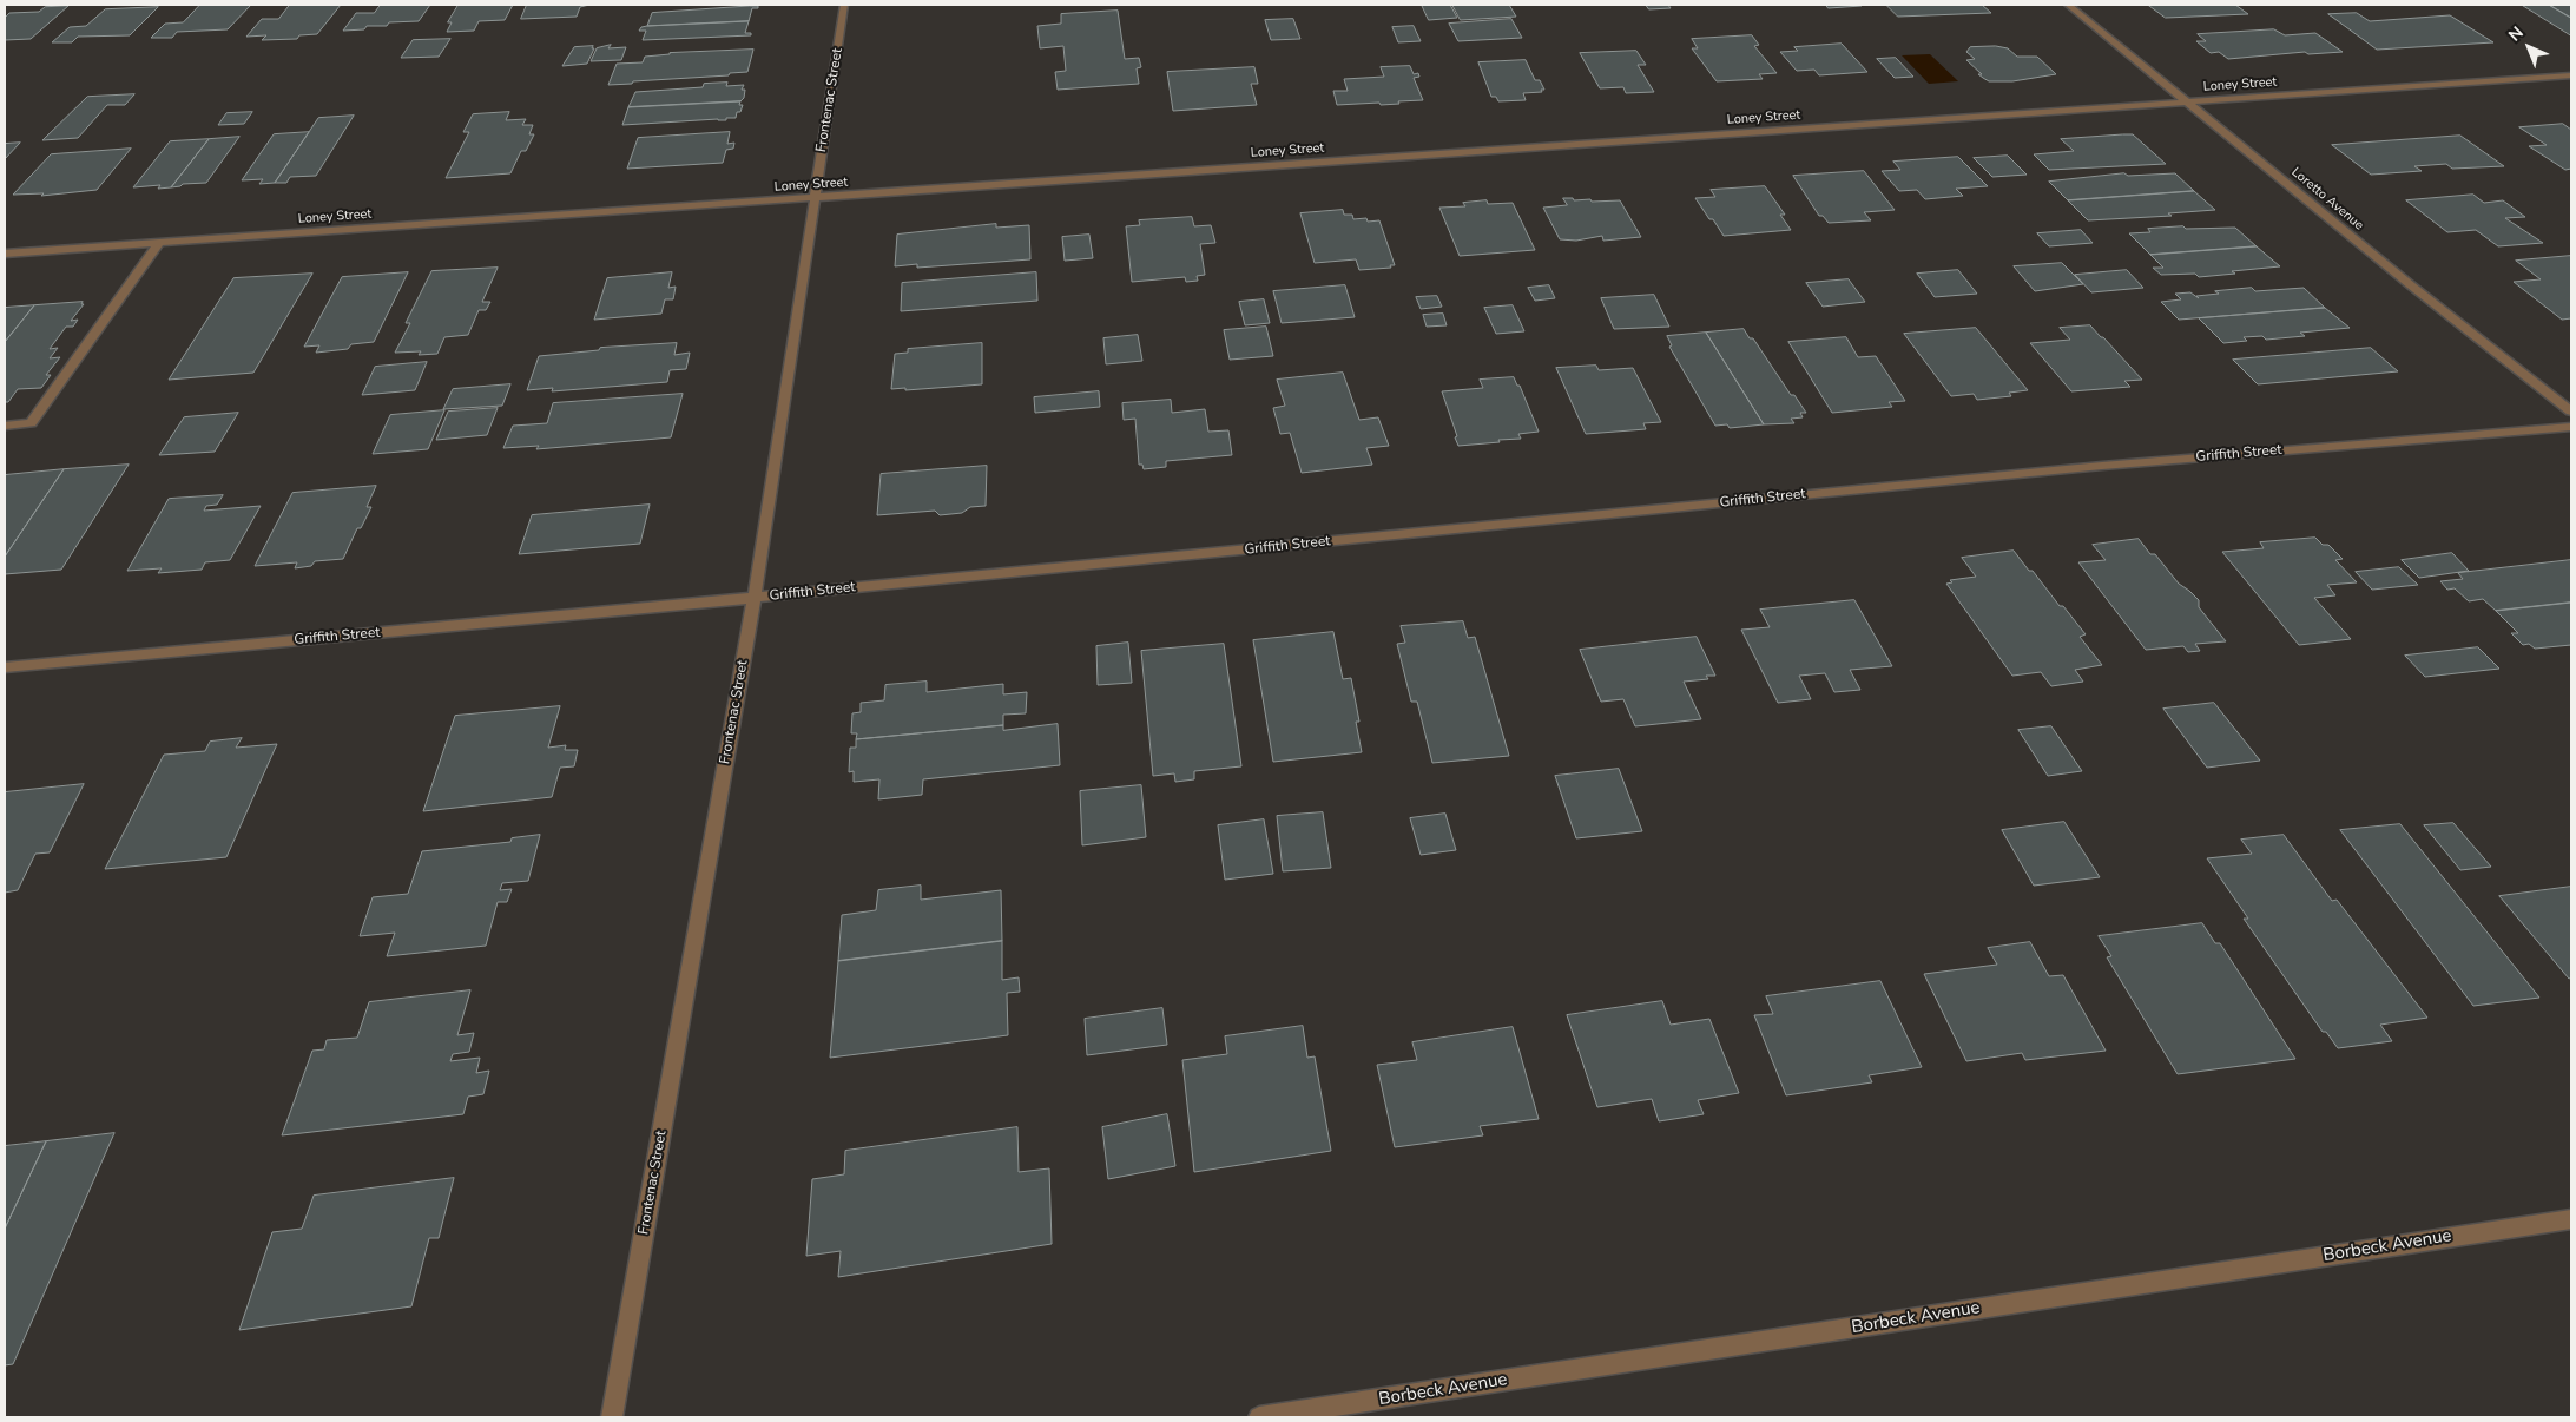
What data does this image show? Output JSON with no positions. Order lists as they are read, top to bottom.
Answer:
{
  "streets": {
    "street": [
      "Loney Street",
      "Frontenac Street",
      "Loretto Avenue",
      "Griffith Street",
      "Borbeck Avenue"
    ]
  },
  "crossings": [
    ["Loney Street", "Frontenac Street"],
    ["Loney Street", "Loretto Avenue"],
    ["Frontenac Street", "Griffith Street"]
  ],
  "north": "top left"
}
